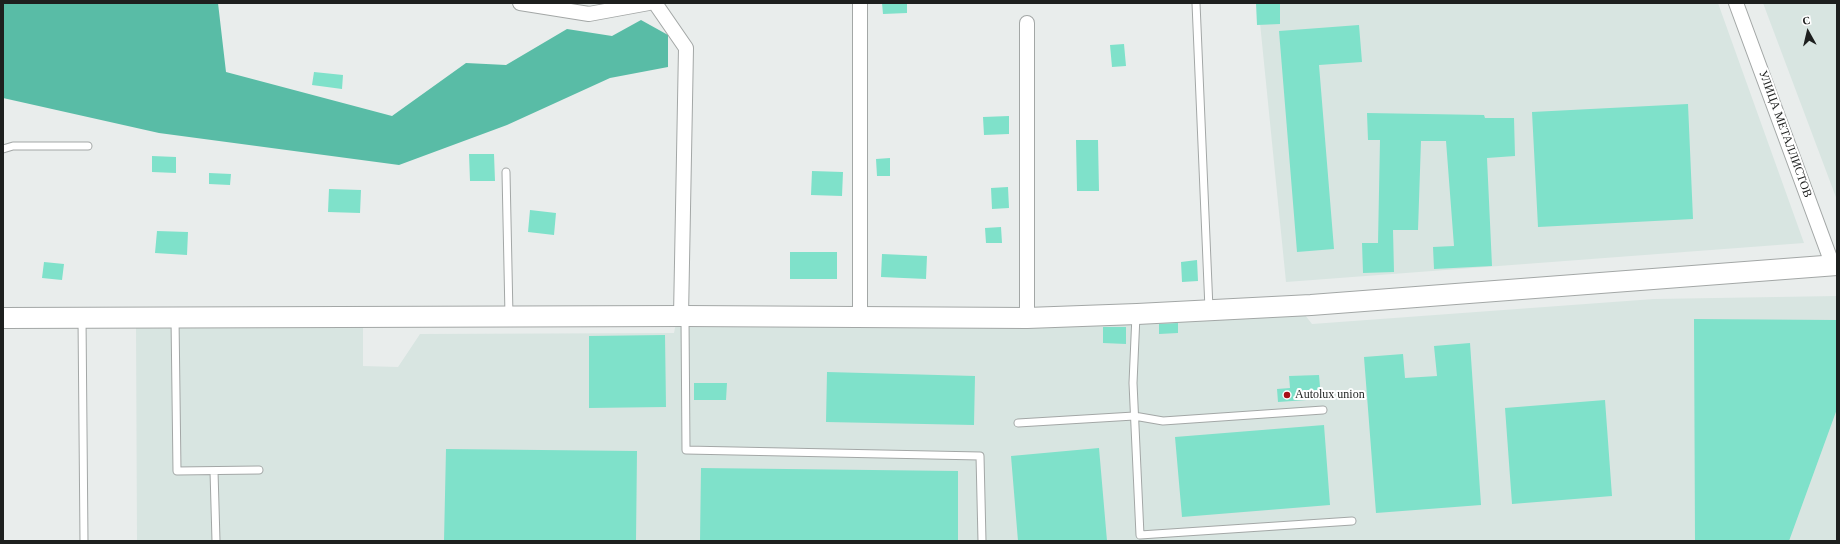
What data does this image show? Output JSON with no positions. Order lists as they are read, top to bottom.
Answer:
{
  "streets": {
    "street": ["УЛИЦА МЕТАЛЛИСТОВ"]
  },
  "places": ["Autolux union"],
  "north": "top"
}
